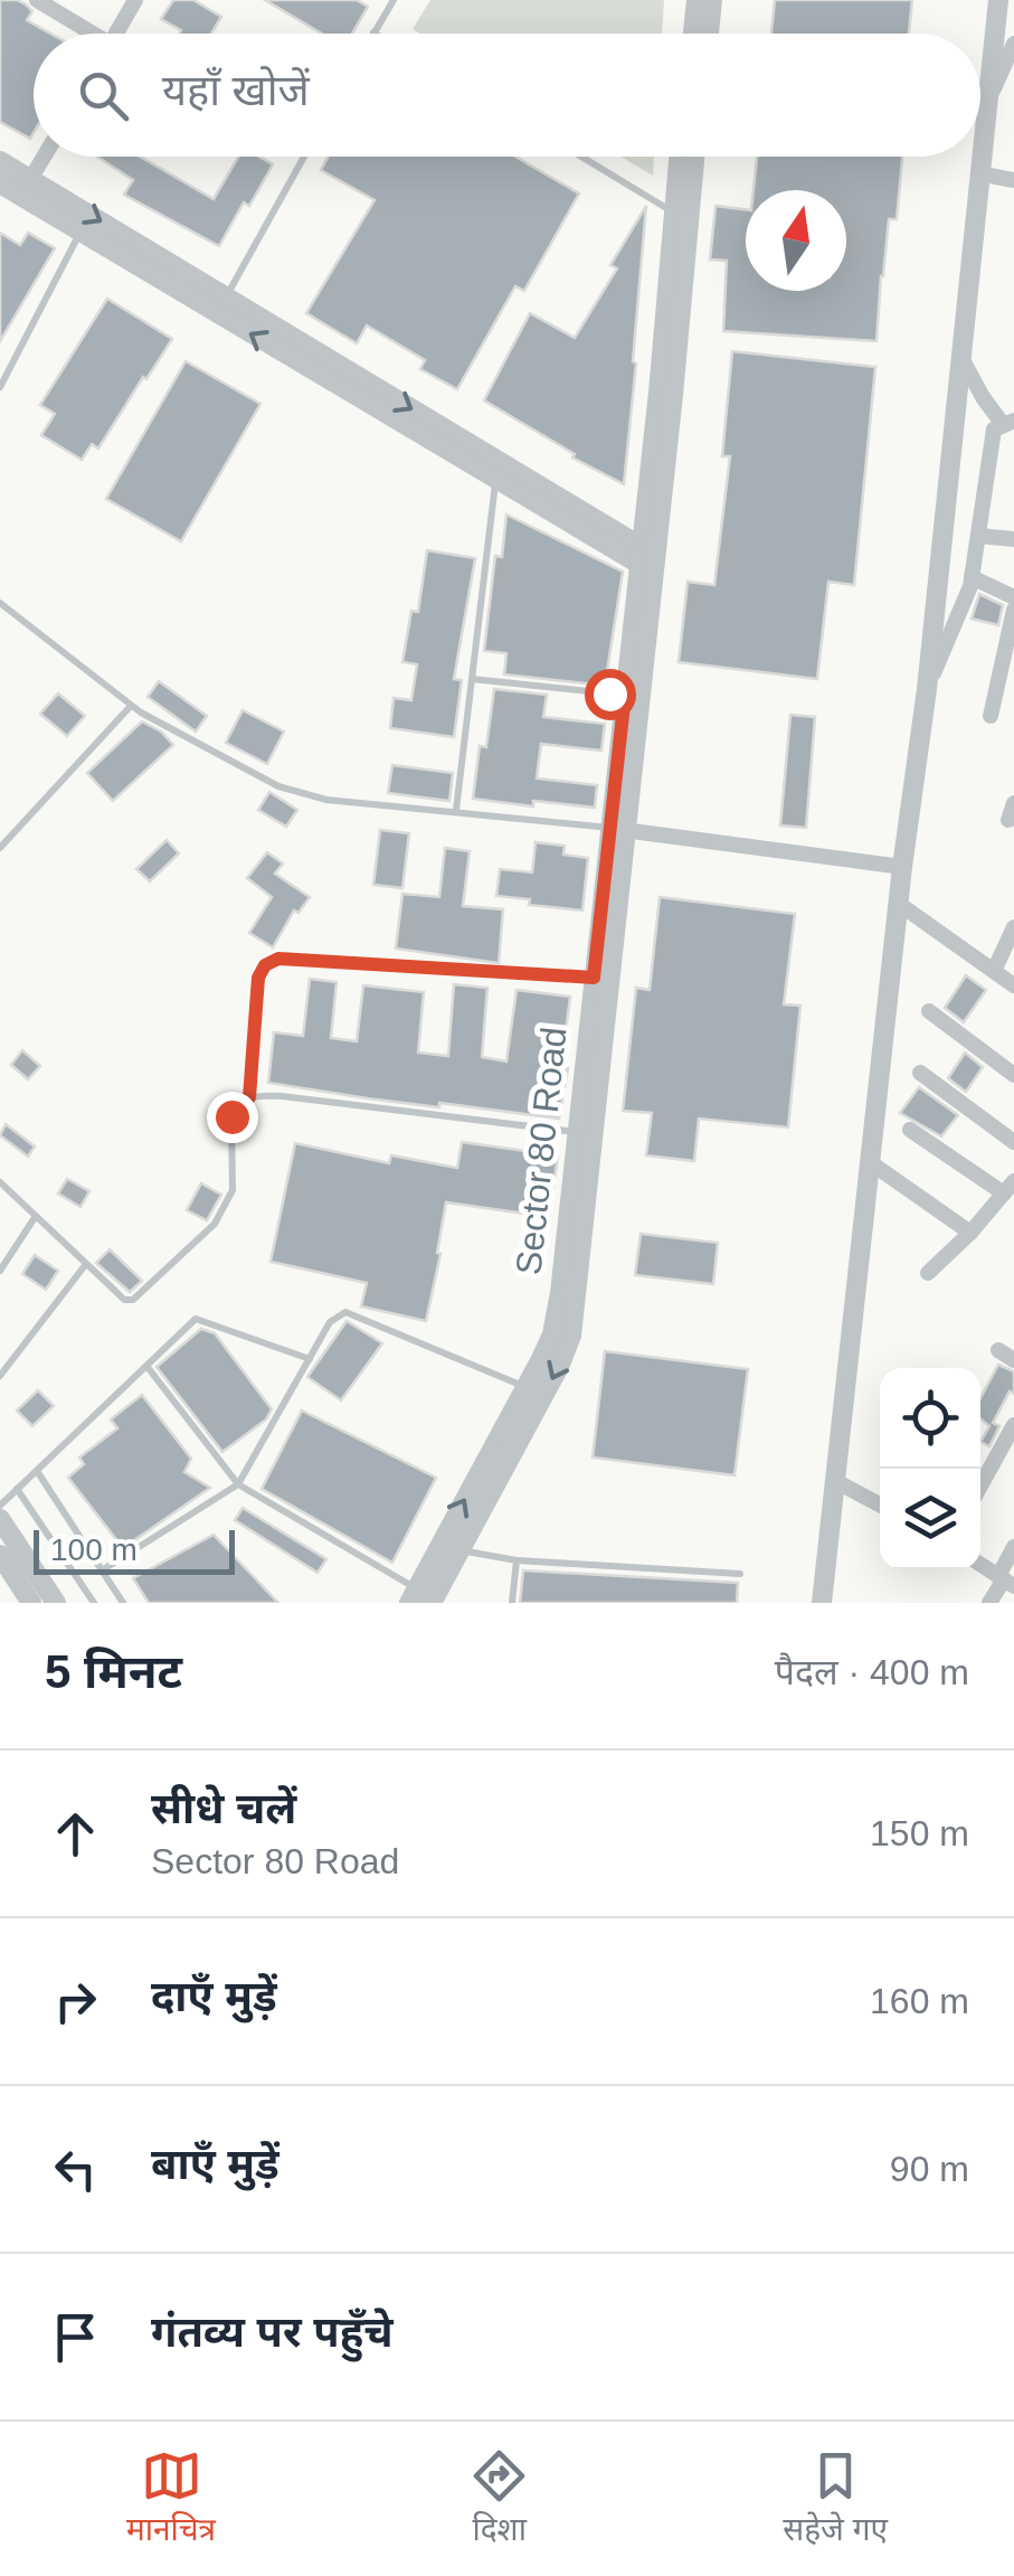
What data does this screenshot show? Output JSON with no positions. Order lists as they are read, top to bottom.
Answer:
{
  "streets": {
    "street": ["Sector 80 Road"]
  },
  "scale_bar": "100 m",
  "north": "top",
  "page": {
    "search": "यहाँ खोजें",
    "scale": "100 m",
    "heading": ["5 मिनट", "पैदल · 400 m"],
    "list": [
      ["सीधे चलें", "Sector 80 Road", "150 m"],
      ["दाएँ मुड़ें", "160 m"],
      ["बाएँ मुड़ें", "90 m"],
      "गंतव्य पर पहुँचे"
    ],
    "nav": ["मानचित्र", "दिशा", "सहेजे गए"]
  }
}
